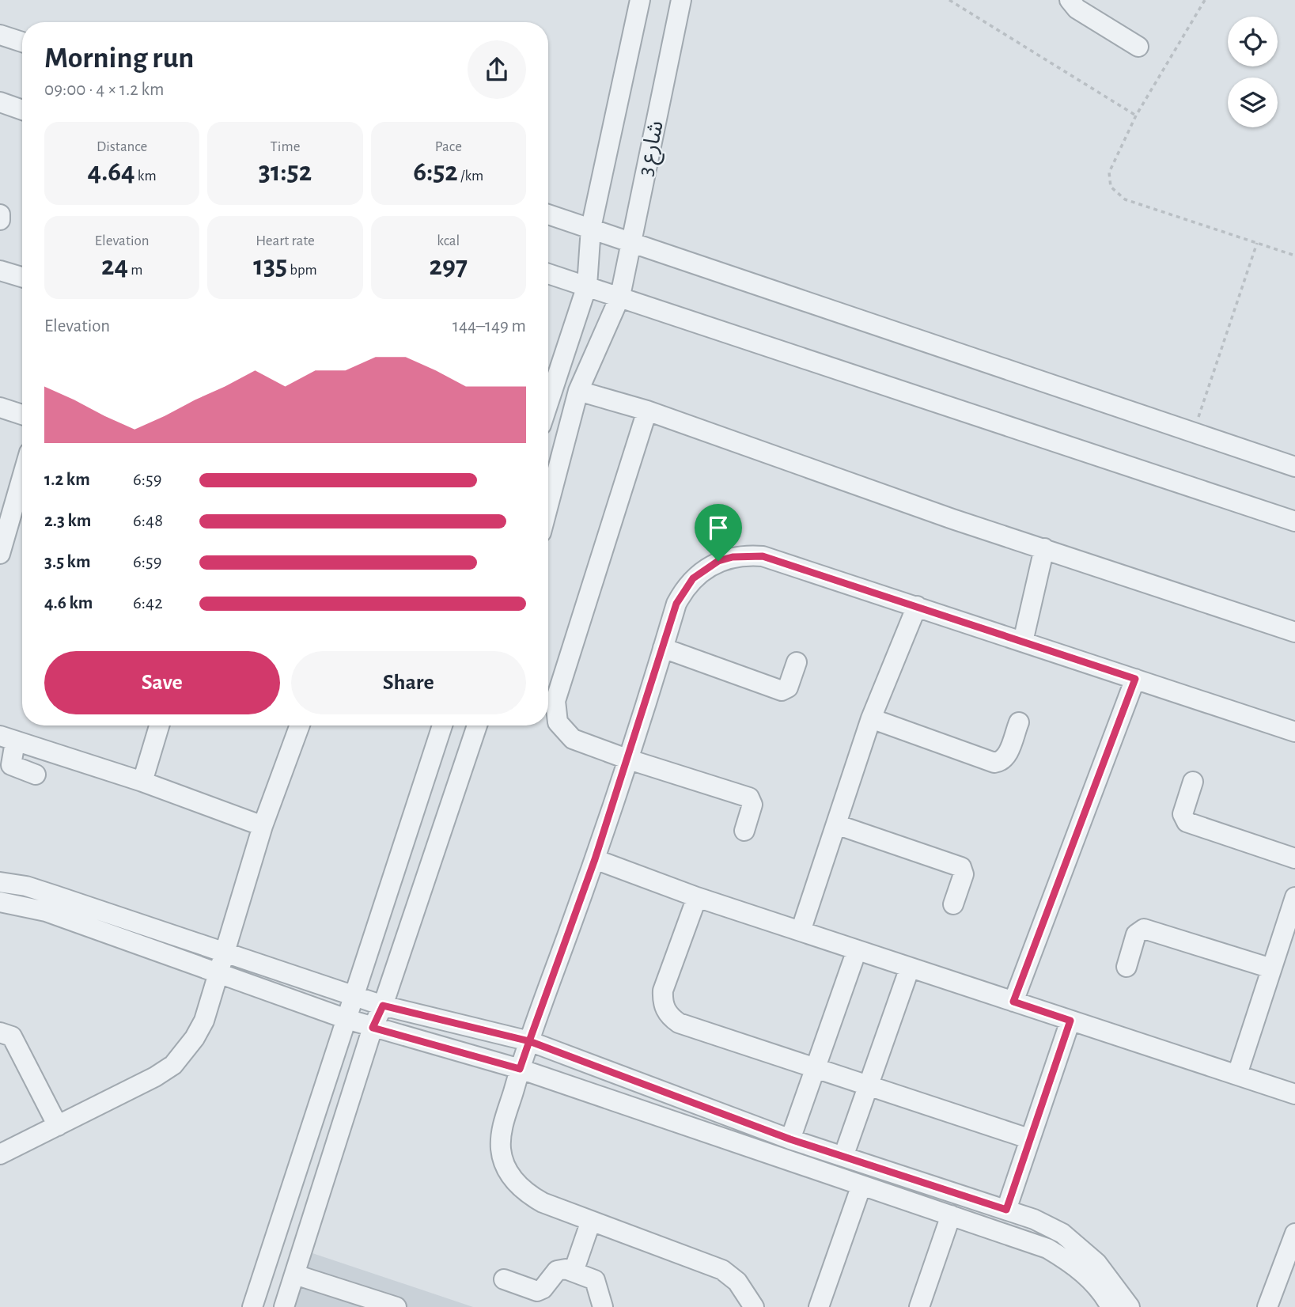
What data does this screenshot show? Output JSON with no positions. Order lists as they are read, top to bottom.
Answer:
{
  "streets": {
    "street": ["شارع 3"]
  },
  "page": {
    "heading": ["Morning run", "09:00 · 4 × 1.2 km"],
    "stats": [
      ["Distance", "4.64 km"],
      ["Time", "31:52"],
      ["Pace", "6:52 /km"],
      ["Elevation", "24 m"],
      ["Heart rate", "135 bpm"],
      ["kcal", "297"]
    ],
    "chart": ["Elevation", "144–149 m"],
    "list": [
      {
        "name": "1.2 km",
        "note": "6:59"
      },
      {
        "name": "2.3 km",
        "note": "6:48"
      },
      {
        "name": "3.5 km",
        "note": "6:59"
      },
      {
        "name": "4.6 km",
        "note": "6:42"
      }
    ],
    "buttons": ["Save", "Share"]
  }
}
